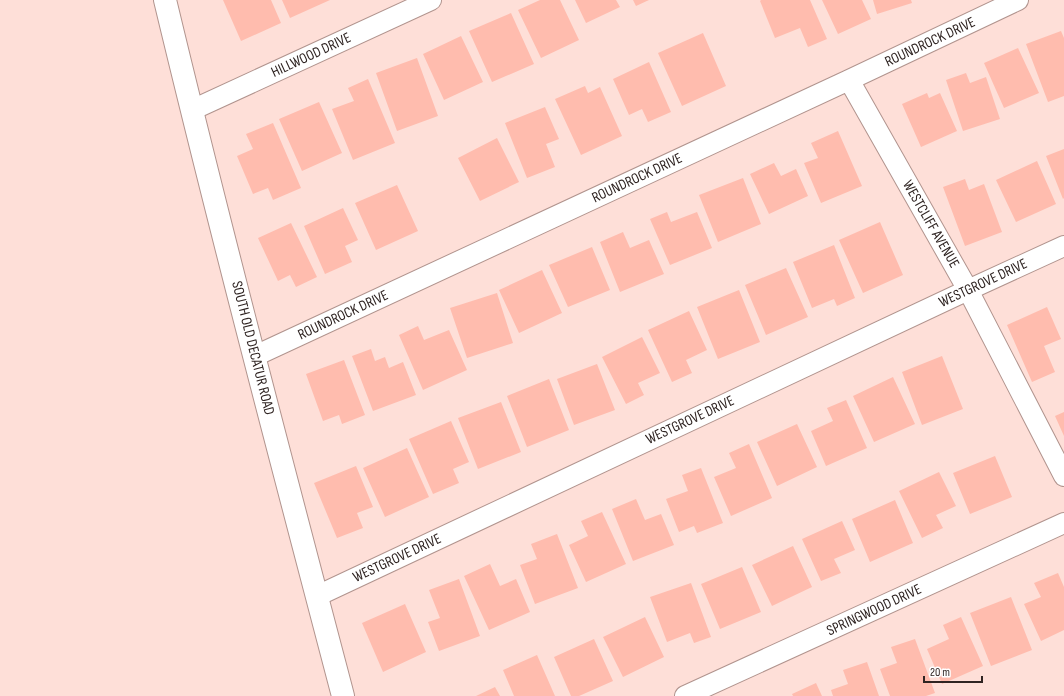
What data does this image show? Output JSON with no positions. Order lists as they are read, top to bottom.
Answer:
{
  "streets": {
    "street": [
      "ROUNDROCK DRIVE",
      "HILLWOOD DRIVE",
      "WESTCLIFF AVENUE",
      "WESTGROVE DRIVE",
      "SOUTH OLD DECATUR ROAD",
      "SPRINGWOOD DRIVE"
    ]
  },
  "crossings": [
    ["ROUNDROCK DRIVE", "WESTCLIFF AVENUE"],
    ["ROUNDROCK DRIVE", "SOUTH OLD DECATUR ROAD"],
    ["HILLWOOD DRIVE", "SOUTH OLD DECATUR ROAD"],
    ["WESTCLIFF AVENUE", "WESTGROVE DRIVE"],
    ["WESTGROVE DRIVE", "SOUTH OLD DECATUR ROAD"]
  ],
  "scale_bar": "20 m"
}
